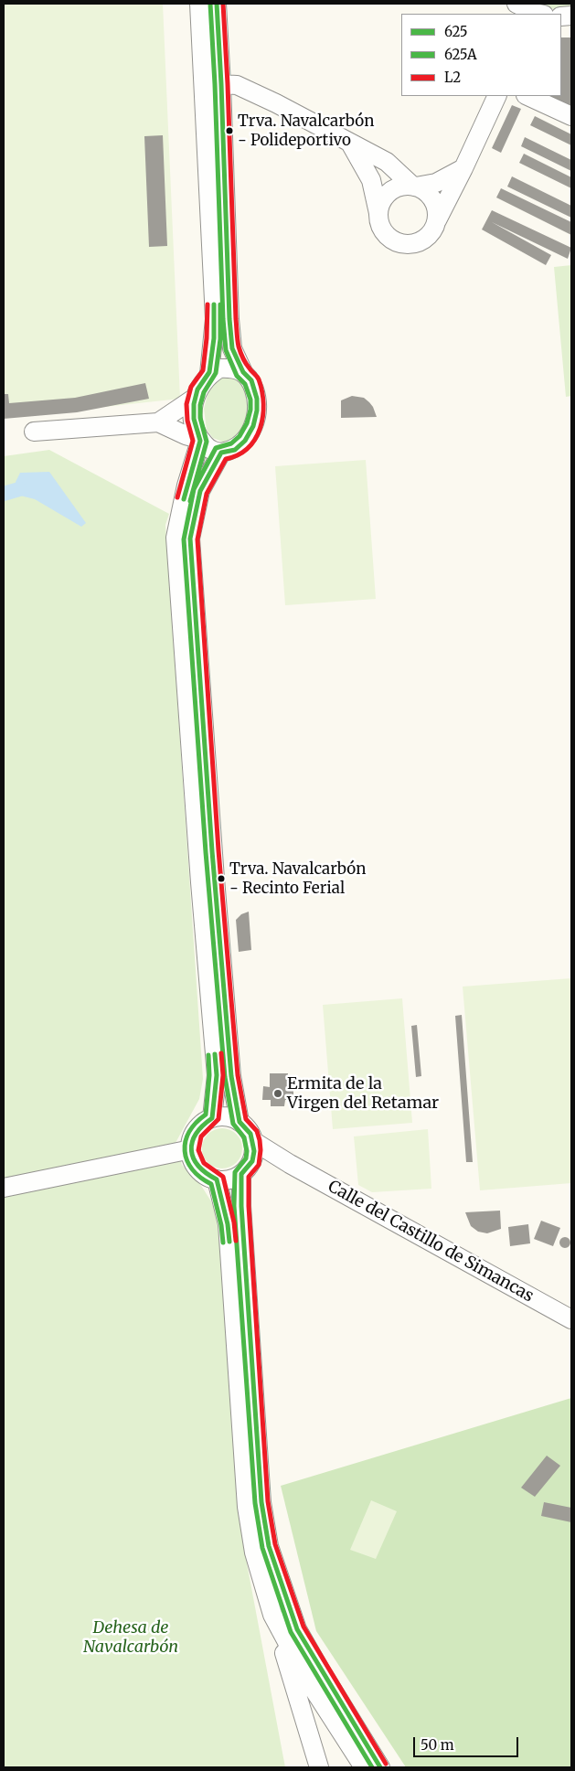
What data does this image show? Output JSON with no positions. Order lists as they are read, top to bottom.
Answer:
{
  "streets": {
    "street": ["Calle del Castillo de Simancas"]
  },
  "parks": ["Dehesa de Navalcarbón"],
  "places": ["Trva. Navalcarbón - Polideportivo", "Trva. Navalcarbón - Recinto Ferial", "Ermita de la Virgen del Retamar"],
  "lines": ["transit line 625", "transit line 625A", "transit line L2"],
  "legend": ["625", "625A", "L2"],
  "scale_bar": "50 m"
}
